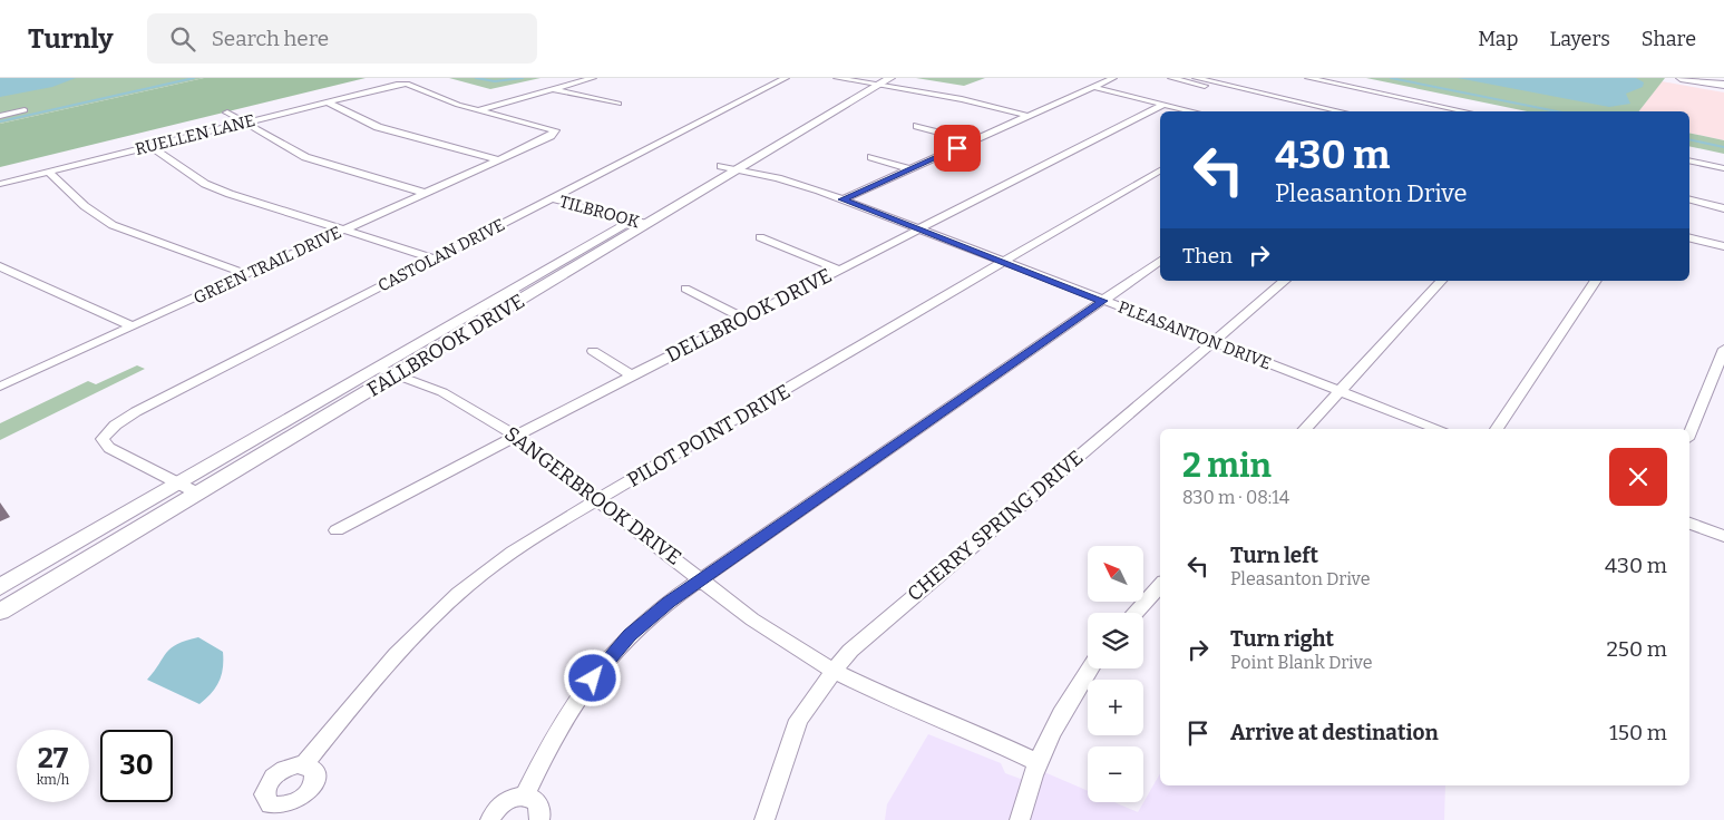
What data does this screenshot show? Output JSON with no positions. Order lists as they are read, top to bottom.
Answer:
{
  "streets": {
    "main road": ["FALLBROOK DRIVE"],
    "street": [
      "RUELLEN LANE",
      "TILBROOK",
      "CASTOLAN DRIVE",
      "GREEN TRAIL DRIVE",
      "DELLBROOK DRIVE",
      "PLEASANTON DRIVE",
      "PILOT POINT DRIVE",
      "SANGERBROOK DRIVE",
      "CHERRY SPRING DRIVE"
    ]
  },
  "crossings": [
    ["RUELLEN LANE", "GREEN TRAIL DRIVE"],
    ["TILBROOK", "CASTOLAN DRIVE"],
    ["TILBROOK", "FALLBROOK DRIVE"],
    ["CASTOLAN DRIVE", "FALLBROOK DRIVE"],
    ["DELLBROOK DRIVE", "PLEASANTON DRIVE"],
    ["DELLBROOK DRIVE", "SANGERBROOK DRIVE"],
    ["PLEASANTON DRIVE", "FALLBROOK DRIVE"],
    ["PLEASANTON DRIVE", "PILOT POINT DRIVE"],
    ["PLEASANTON DRIVE", "CHERRY SPRING DRIVE"],
    ["FALLBROOK DRIVE", "SANGERBROOK DRIVE"],
    ["PILOT POINT DRIVE", "SANGERBROOK DRIVE"],
    ["SANGERBROOK DRIVE", "CHERRY SPRING DRIVE"]
  ],
  "north": "top left",
  "page": {
    "header": "Turnly",
    "search": "Search here",
    "nav": ["Map", "Layers", "Share"],
    "turn": ["430 m", "Pleasanton Drive"],
    "then": "Then",
    "heading": ["2 min", "830 m · 08:14"],
    "list": [
      {
        "name": "Turn left",
        "note": "Pleasanton Drive",
        "value": "430 m"
      },
      {
        "name": "Turn right",
        "note": "Point Blank Drive",
        "value": "250 m"
      },
      {
        "name": "Arrive at destination",
        "value": "150 m"
      }
    ],
    "map_buttons": ["+", "−"],
    "speed": "27 km/h",
    "limit": "30"
  }
}
